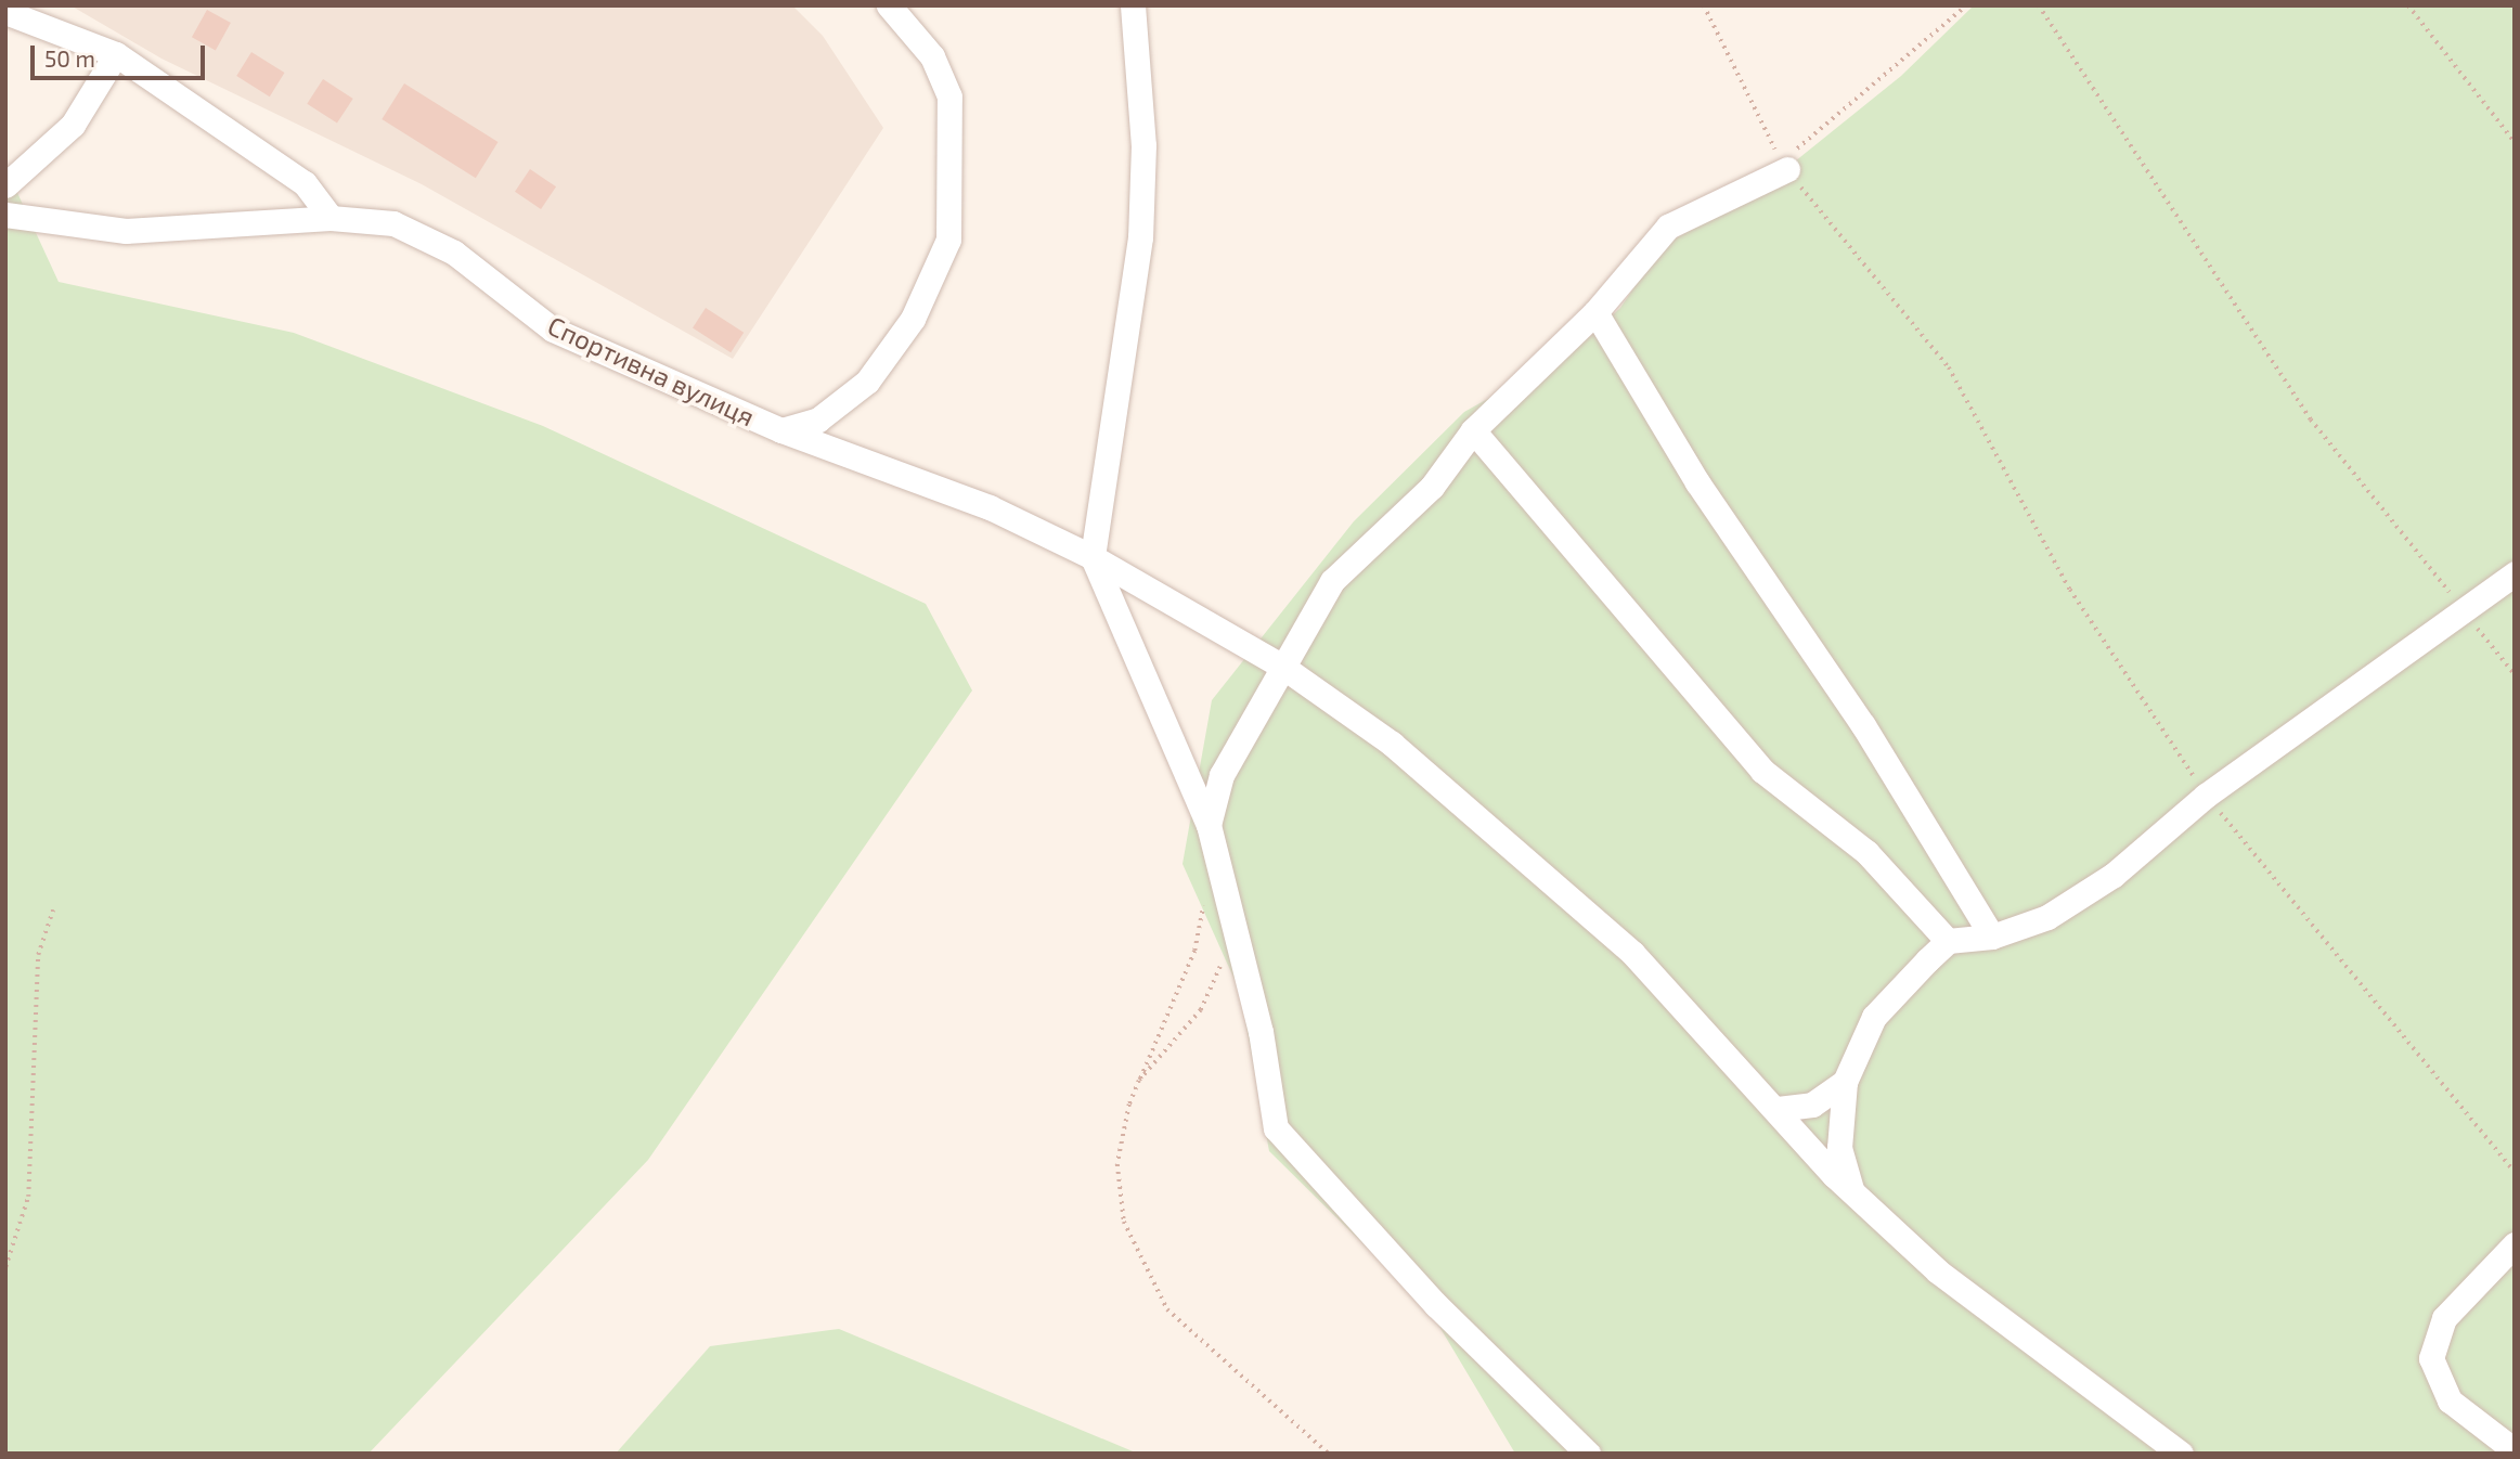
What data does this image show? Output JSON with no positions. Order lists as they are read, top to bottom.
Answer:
{
  "streets": {
    "street": ["Спортивна вулиця"]
  },
  "scale_bar": "50 m"
}
